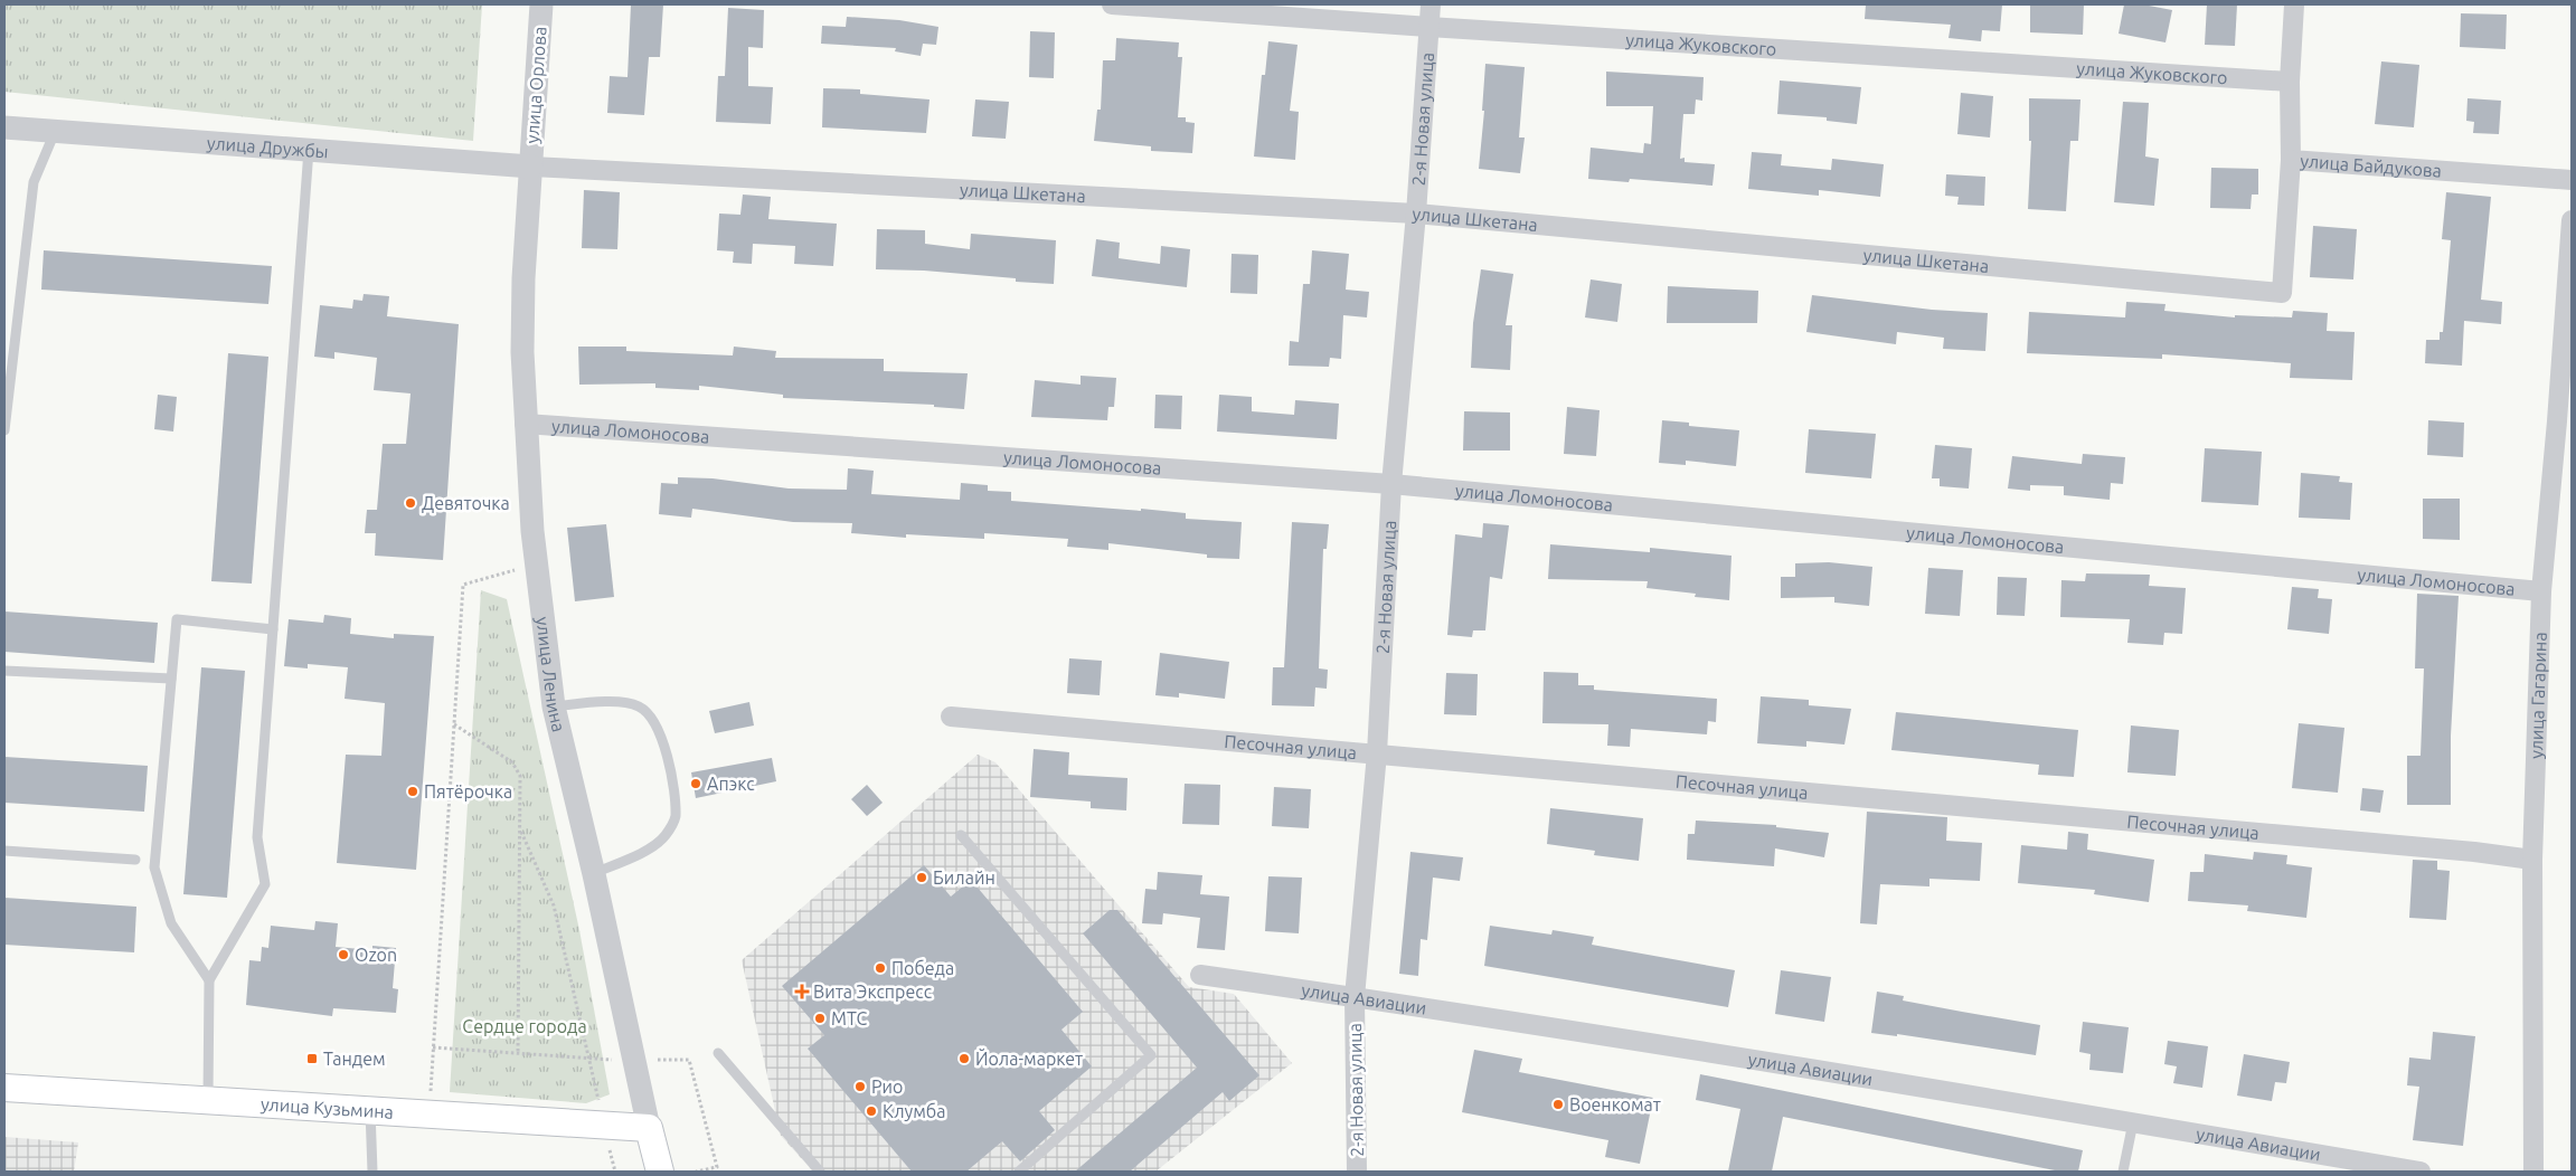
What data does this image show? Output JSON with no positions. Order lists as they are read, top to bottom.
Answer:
{
  "streets": {
    "main road": ["улица Ленина", "улица Кузьмина"],
    "street": [
      "улица Жуковского",
      "улица Орлова",
      "2-я Новая улица",
      "улица Дружбы",
      "улица Байдукова",
      "улица Шкетана",
      "улица Ломоносова",
      "улица Гагарина",
      "Песочная улица",
      "улица Авиации"
    ]
  },
  "crossings": [
    ["улица Жуковского", "2-я Новая улица"],
    ["улица Жуковского", "улица Байдукова"],
    ["улица Орлова", "улица Дружбы"],
    ["улица Орлова", "улица Шкетана"],
    ["улица Орлова", "улица Ленина"],
    ["2-я Новая улица", "улица Шкетана"],
    ["2-я Новая улица", "улица Ломоносова"],
    ["2-я Новая улица", "Песочная улица"],
    ["2-я Новая улица", "улица Авиации"],
    ["улица Дружбы", "улица Шкетана"],
    ["улица Дружбы", "улица Ленина"],
    ["улица Байдукова", "улица Шкетана"],
    ["улица Шкетана", "улица Ленина"],
    ["улица Ломоносова", "улица Ленина"],
    ["улица Ломоносова", "улица Гагарина"],
    ["улица Ленина", "улица Кузьмина"],
    ["улица Гагарина", "Песочная улица"]
  ],
  "parks": ["Сердце города"],
  "places": {
    "other": [
      "Девяточка",
      "Апэкс",
      "Пятёрочка",
      "Билайн",
      "Ozon",
      "Победа",
      "МТС",
      "Йола-маркет",
      "Рио",
      "Военкомат",
      "Клумба"
    ],
    "health": ["Вита Экспресс"],
    "transit": ["Тандем"]
  }
}
